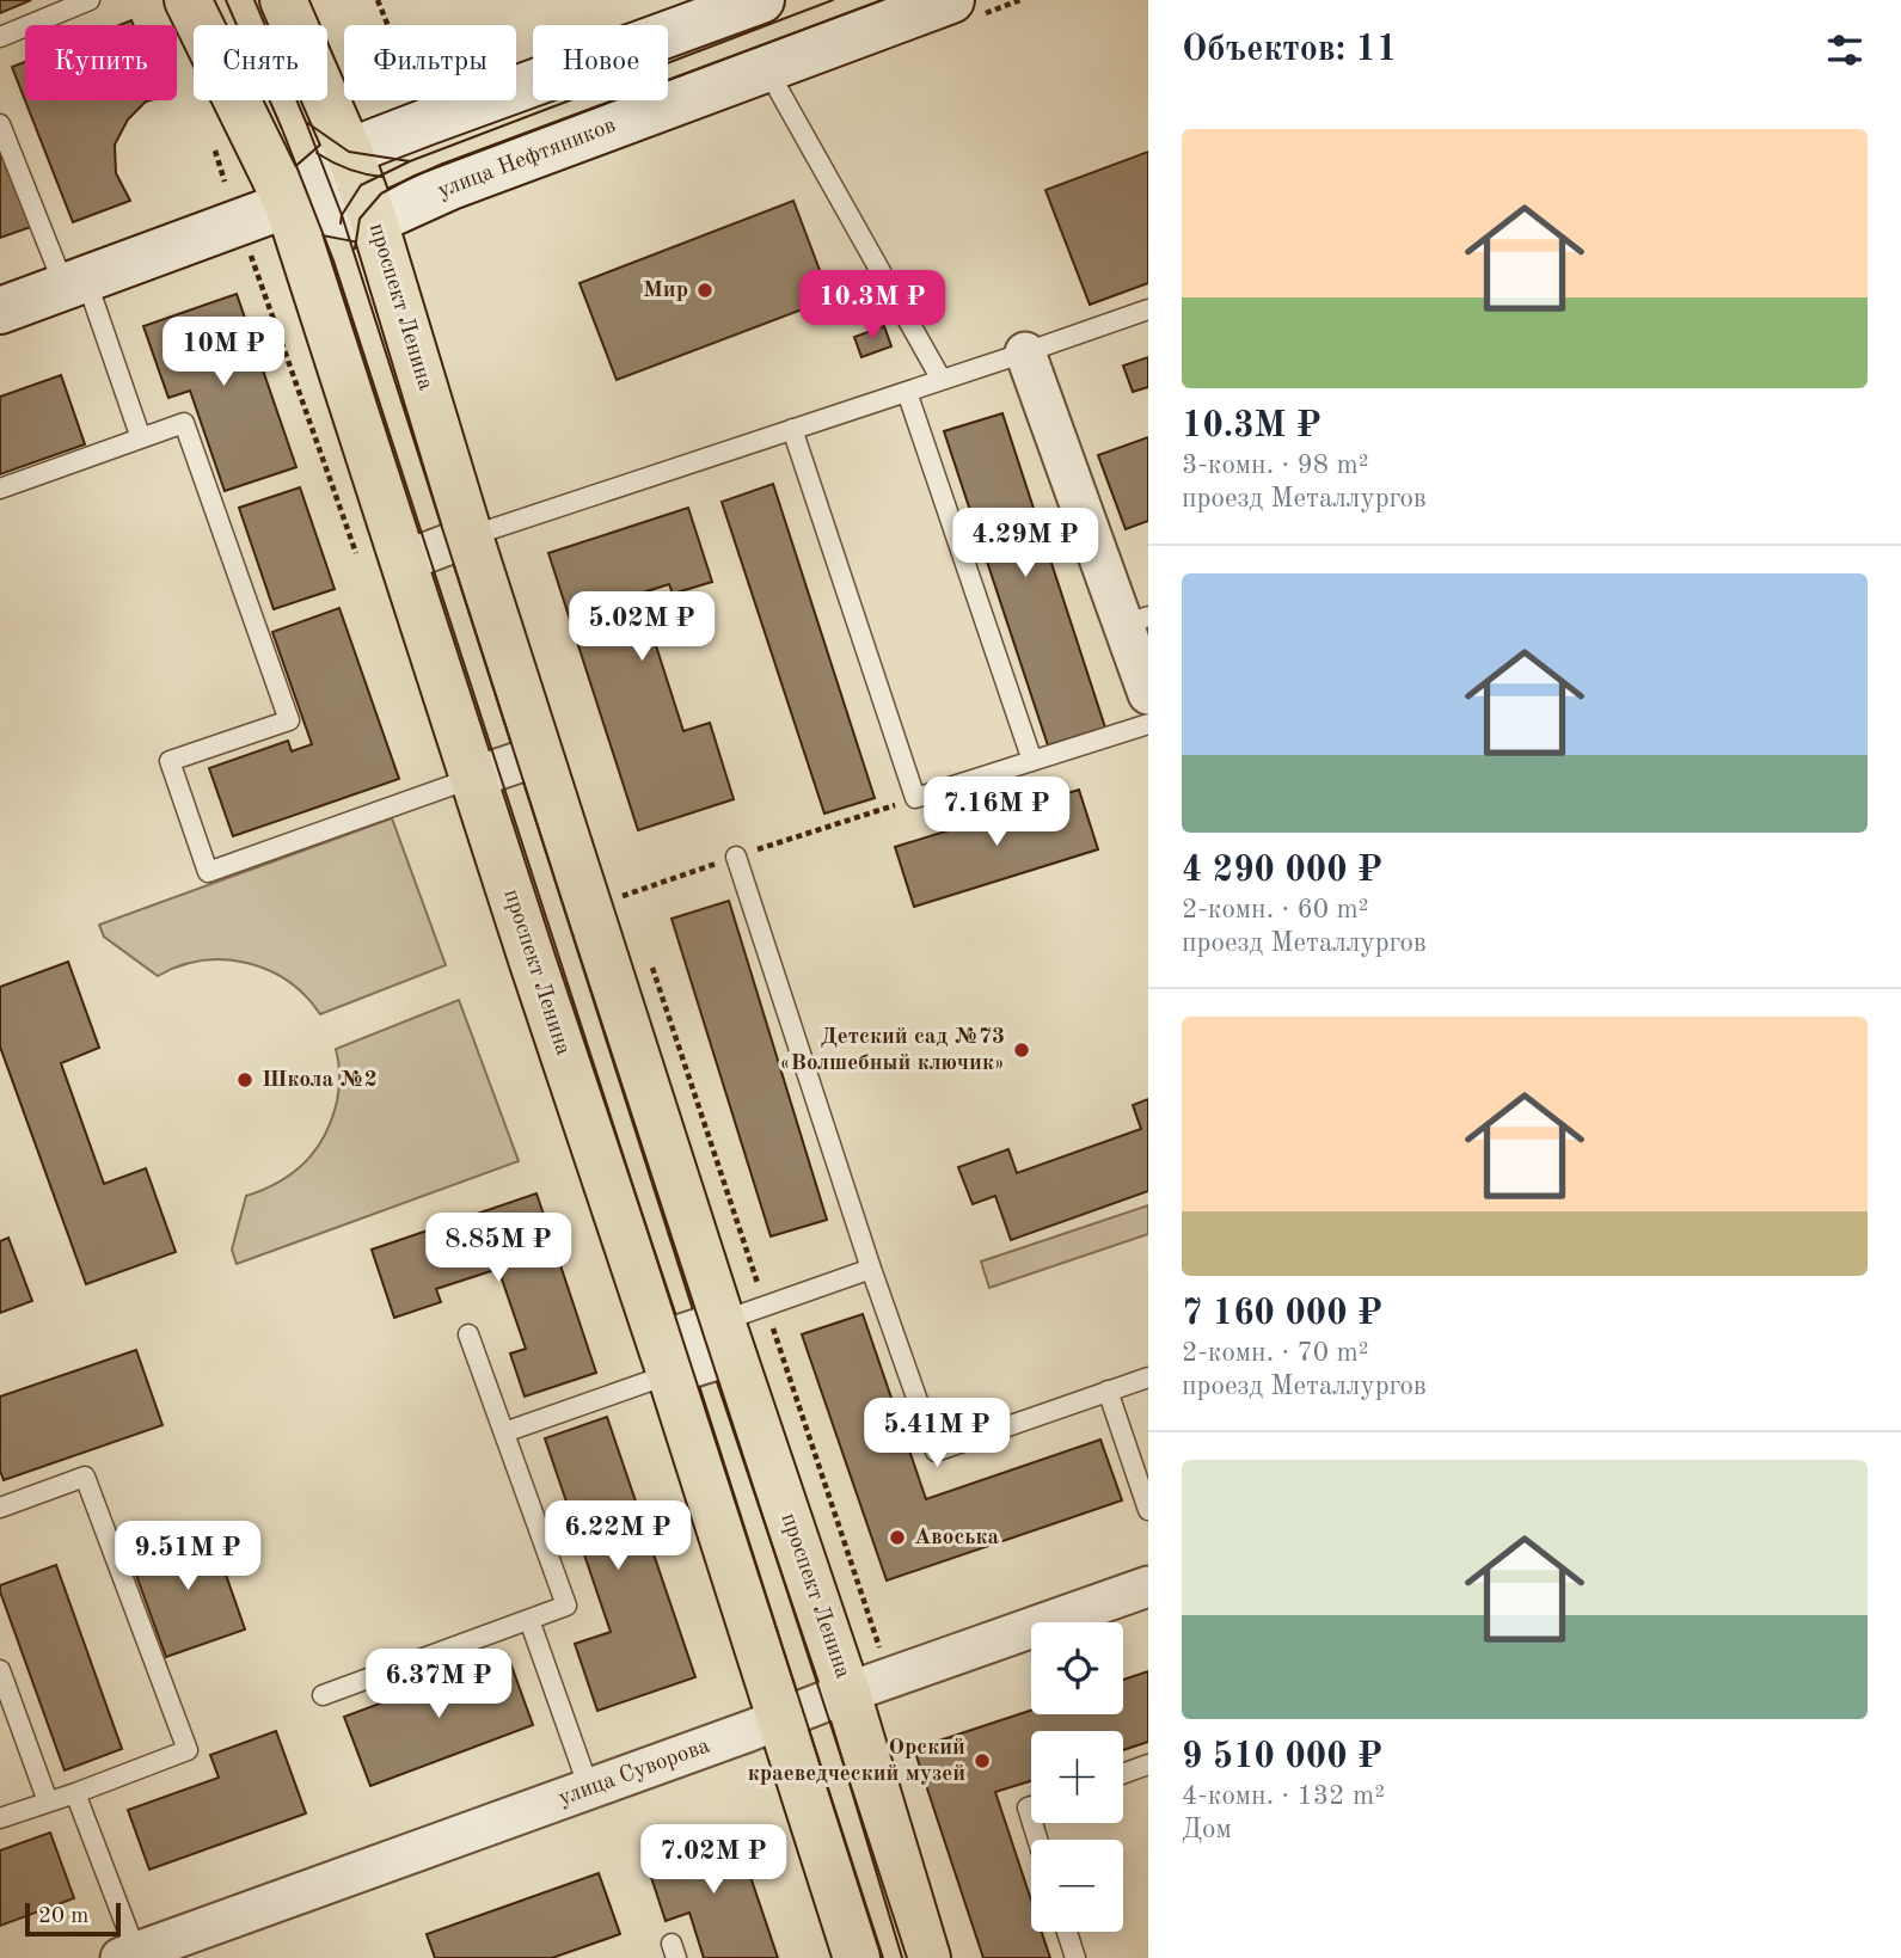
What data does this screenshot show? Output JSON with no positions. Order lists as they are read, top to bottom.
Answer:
{
  "streets": {
    "main road": ["улица Нефтяников", "проспект Ленина"],
    "street": ["улица Суворова"]
  },
  "crossings": [
    ["улица Нефтяников", "проспект Ленина"],
    ["проспект Ленина", "улица Суворова"]
  ],
  "places": [
    "Мир",
    "Детский сад №73 «Волшебный ключик»",
    "Школа №2",
    "Авоська",
    "Орский краеведческий музей"
  ],
  "scale_bar": "20 m",
  "page": {
    "heading": "Объектов: 11",
    "chip": [
      "Купить",
      "Снять",
      "Фильтры",
      "Новое"
    ],
    "list": [
      {
        "name": "10.3M ₽",
        "note": "3-комн. · 98 m² · проезд Металлургов"
      },
      {
        "name": "4 290 000 ₽",
        "note": "2-комн. · 60 m² · проезд Металлургов"
      },
      {
        "name": "7 160 000 ₽",
        "note": "2-комн. · 70 m² · проезд Металлургов"
      },
      {
        "name": "9 510 000 ₽",
        "note": "4-комн. · 132 m² · Дом"
      }
    ],
    "price": [
      "10.3M ₽",
      "10M ₽",
      "4.29M ₽",
      "5.02M ₽",
      "7.16M ₽",
      "8.85M ₽",
      "5.41M ₽",
      "6.22M ₽",
      "9.51M ₽",
      "6.37M ₽",
      "7.02M ₽"
    ],
    "map_buttons": ["+", "−"],
    "scale": "20 m"
  }
}
